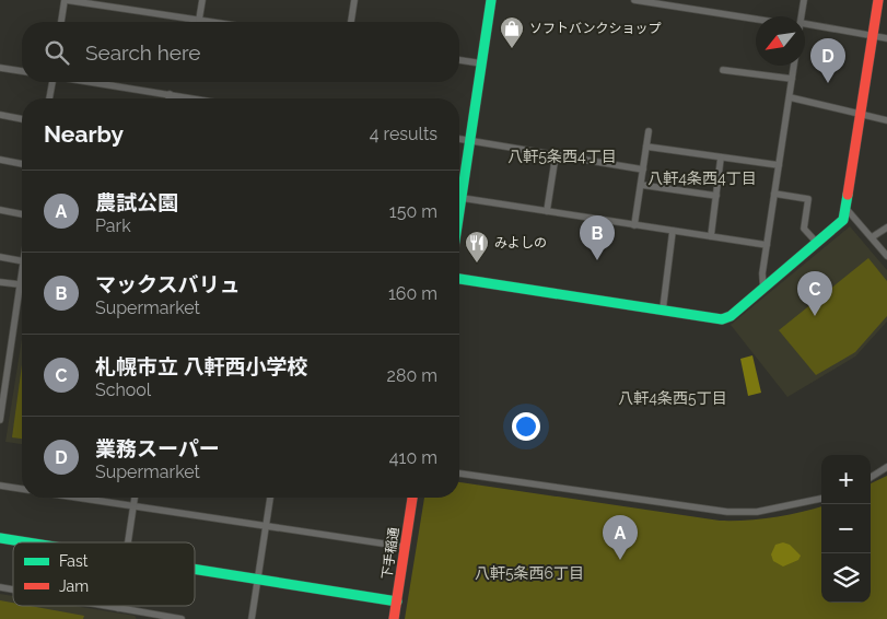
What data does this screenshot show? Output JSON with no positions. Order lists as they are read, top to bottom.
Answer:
{
  "streets": {
    "street": ["下手稲通"]
  },
  "districts": [
    "八軒5条西4丁目",
    "八軒4条西4丁目",
    "八軒4条西5丁目",
    "八軒5条西6丁目"
  ],
  "places": {
    "shop": ["ソフトバンクショップ"],
    "restaurant": ["みよしの"]
  },
  "legend": ["Fast", "Jam"],
  "north": "bottom left",
  "page": {
    "search": "Search here",
    "pins": [
      "D",
      "B",
      "C",
      "A"
    ],
    "heading": ["Nearby", "4 results"],
    "list": [
      {
        "mark": "A",
        "name": "農試公園",
        "note": "Park",
        "value": "150 m"
      },
      {
        "mark": "B",
        "name": "マックスバリュ",
        "note": "Supermarket",
        "value": "160 m"
      },
      {
        "mark": "C",
        "name": "札幌市立 八軒西小学校",
        "note": "School",
        "value": "280 m"
      },
      {
        "mark": "D",
        "name": "業務スーパー",
        "note": "Supermarket",
        "value": "410 m"
      }
    ],
    "map_buttons": ["+", "−"]
  }
}
